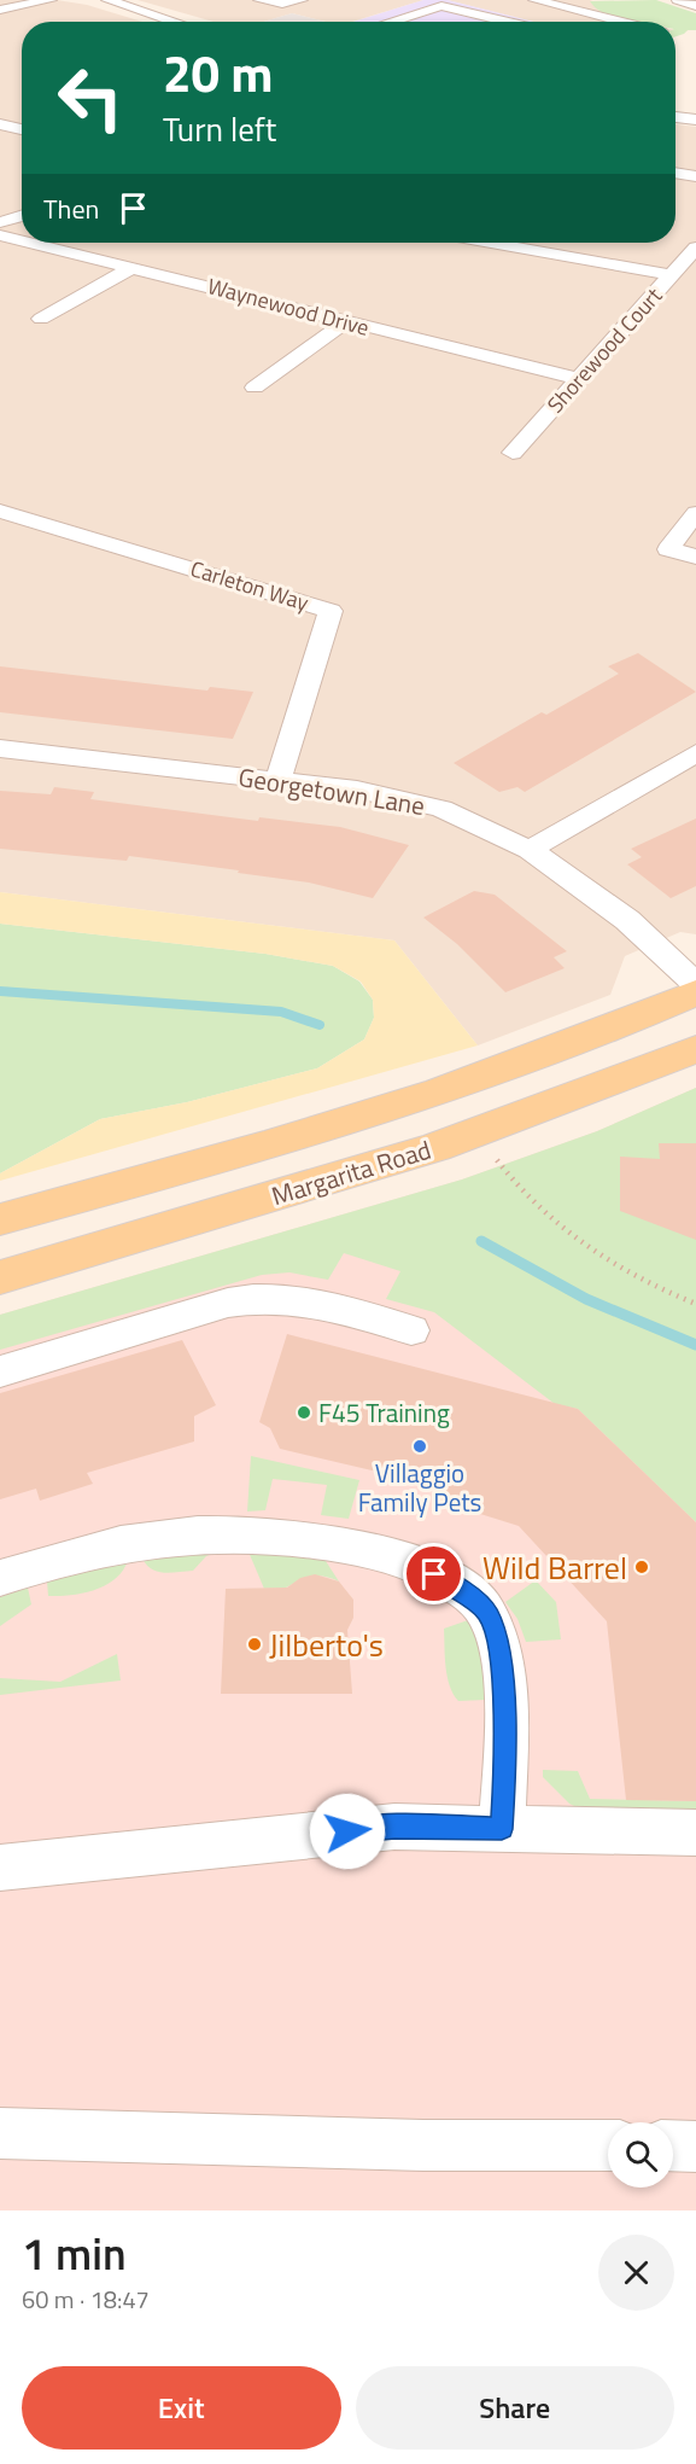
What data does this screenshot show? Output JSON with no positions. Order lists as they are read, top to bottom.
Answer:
{
  "streets": {
    "main road": ["Margarita Road"],
    "street": [
      "Waynewood Drive",
      "Shorewood Court",
      "Carleton Way",
      "Georgetown Lane"
    ]
  },
  "crossings": [
    ["Waynewood Drive", "Shorewood Court"],
    ["Carleton Way", "Georgetown Lane"]
  ],
  "places": [
    "F45 Training",
    "Villaggio Family Pets",
    "Wild Barrel",
    "Jilberto's"
  ],
  "page": {
    "turn": ["20 m", "Turn left"],
    "then": "Then",
    "heading": ["1 min", "60 m · 18:47"],
    "buttons": ["Exit", "Share"]
  }
}
